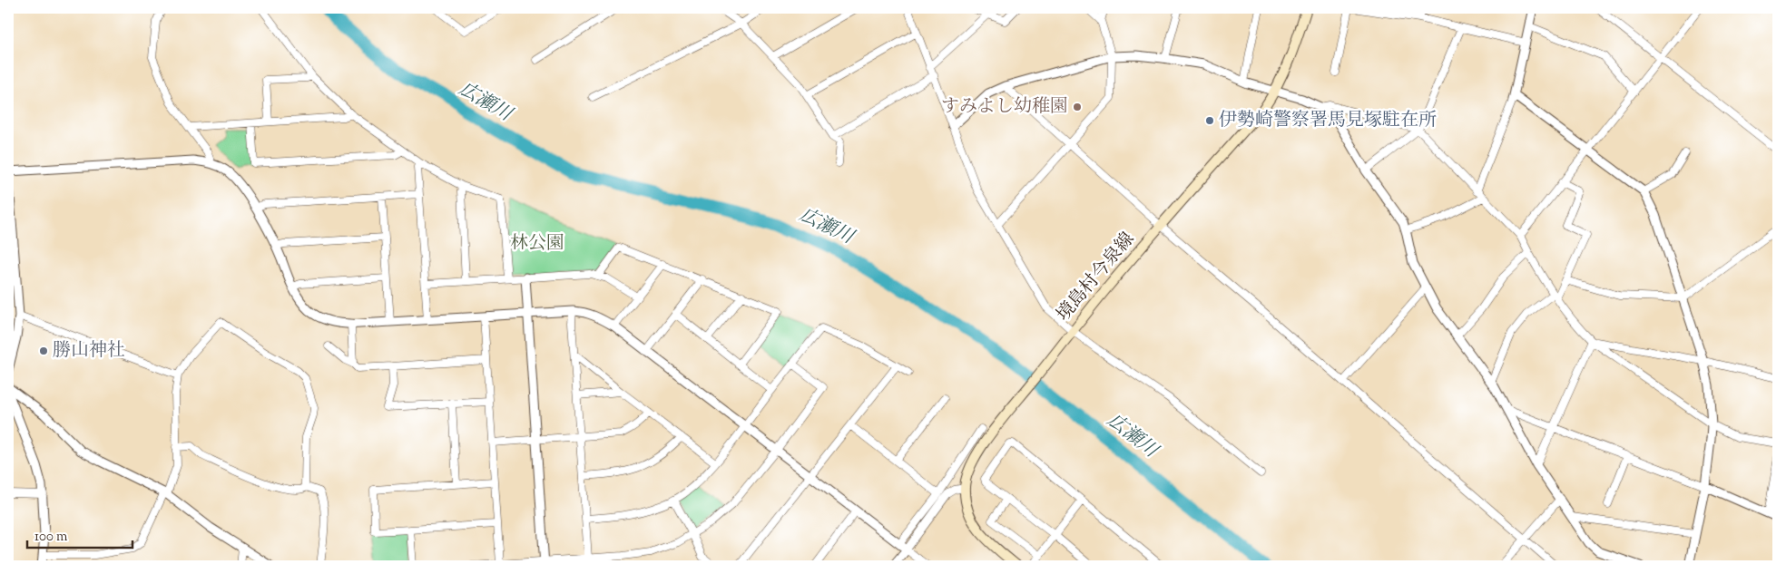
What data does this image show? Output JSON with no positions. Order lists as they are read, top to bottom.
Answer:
{
  "streets": {
    "main road": ["境島村今泉線"]
  },
  "water": ["広瀬川"],
  "parks": ["林公園"],
  "places": ["すみよし幼稚園", "伊勢崎警察署馬見塚駐在所", "勝山神社"],
  "scale_bar": "100 m"
}
